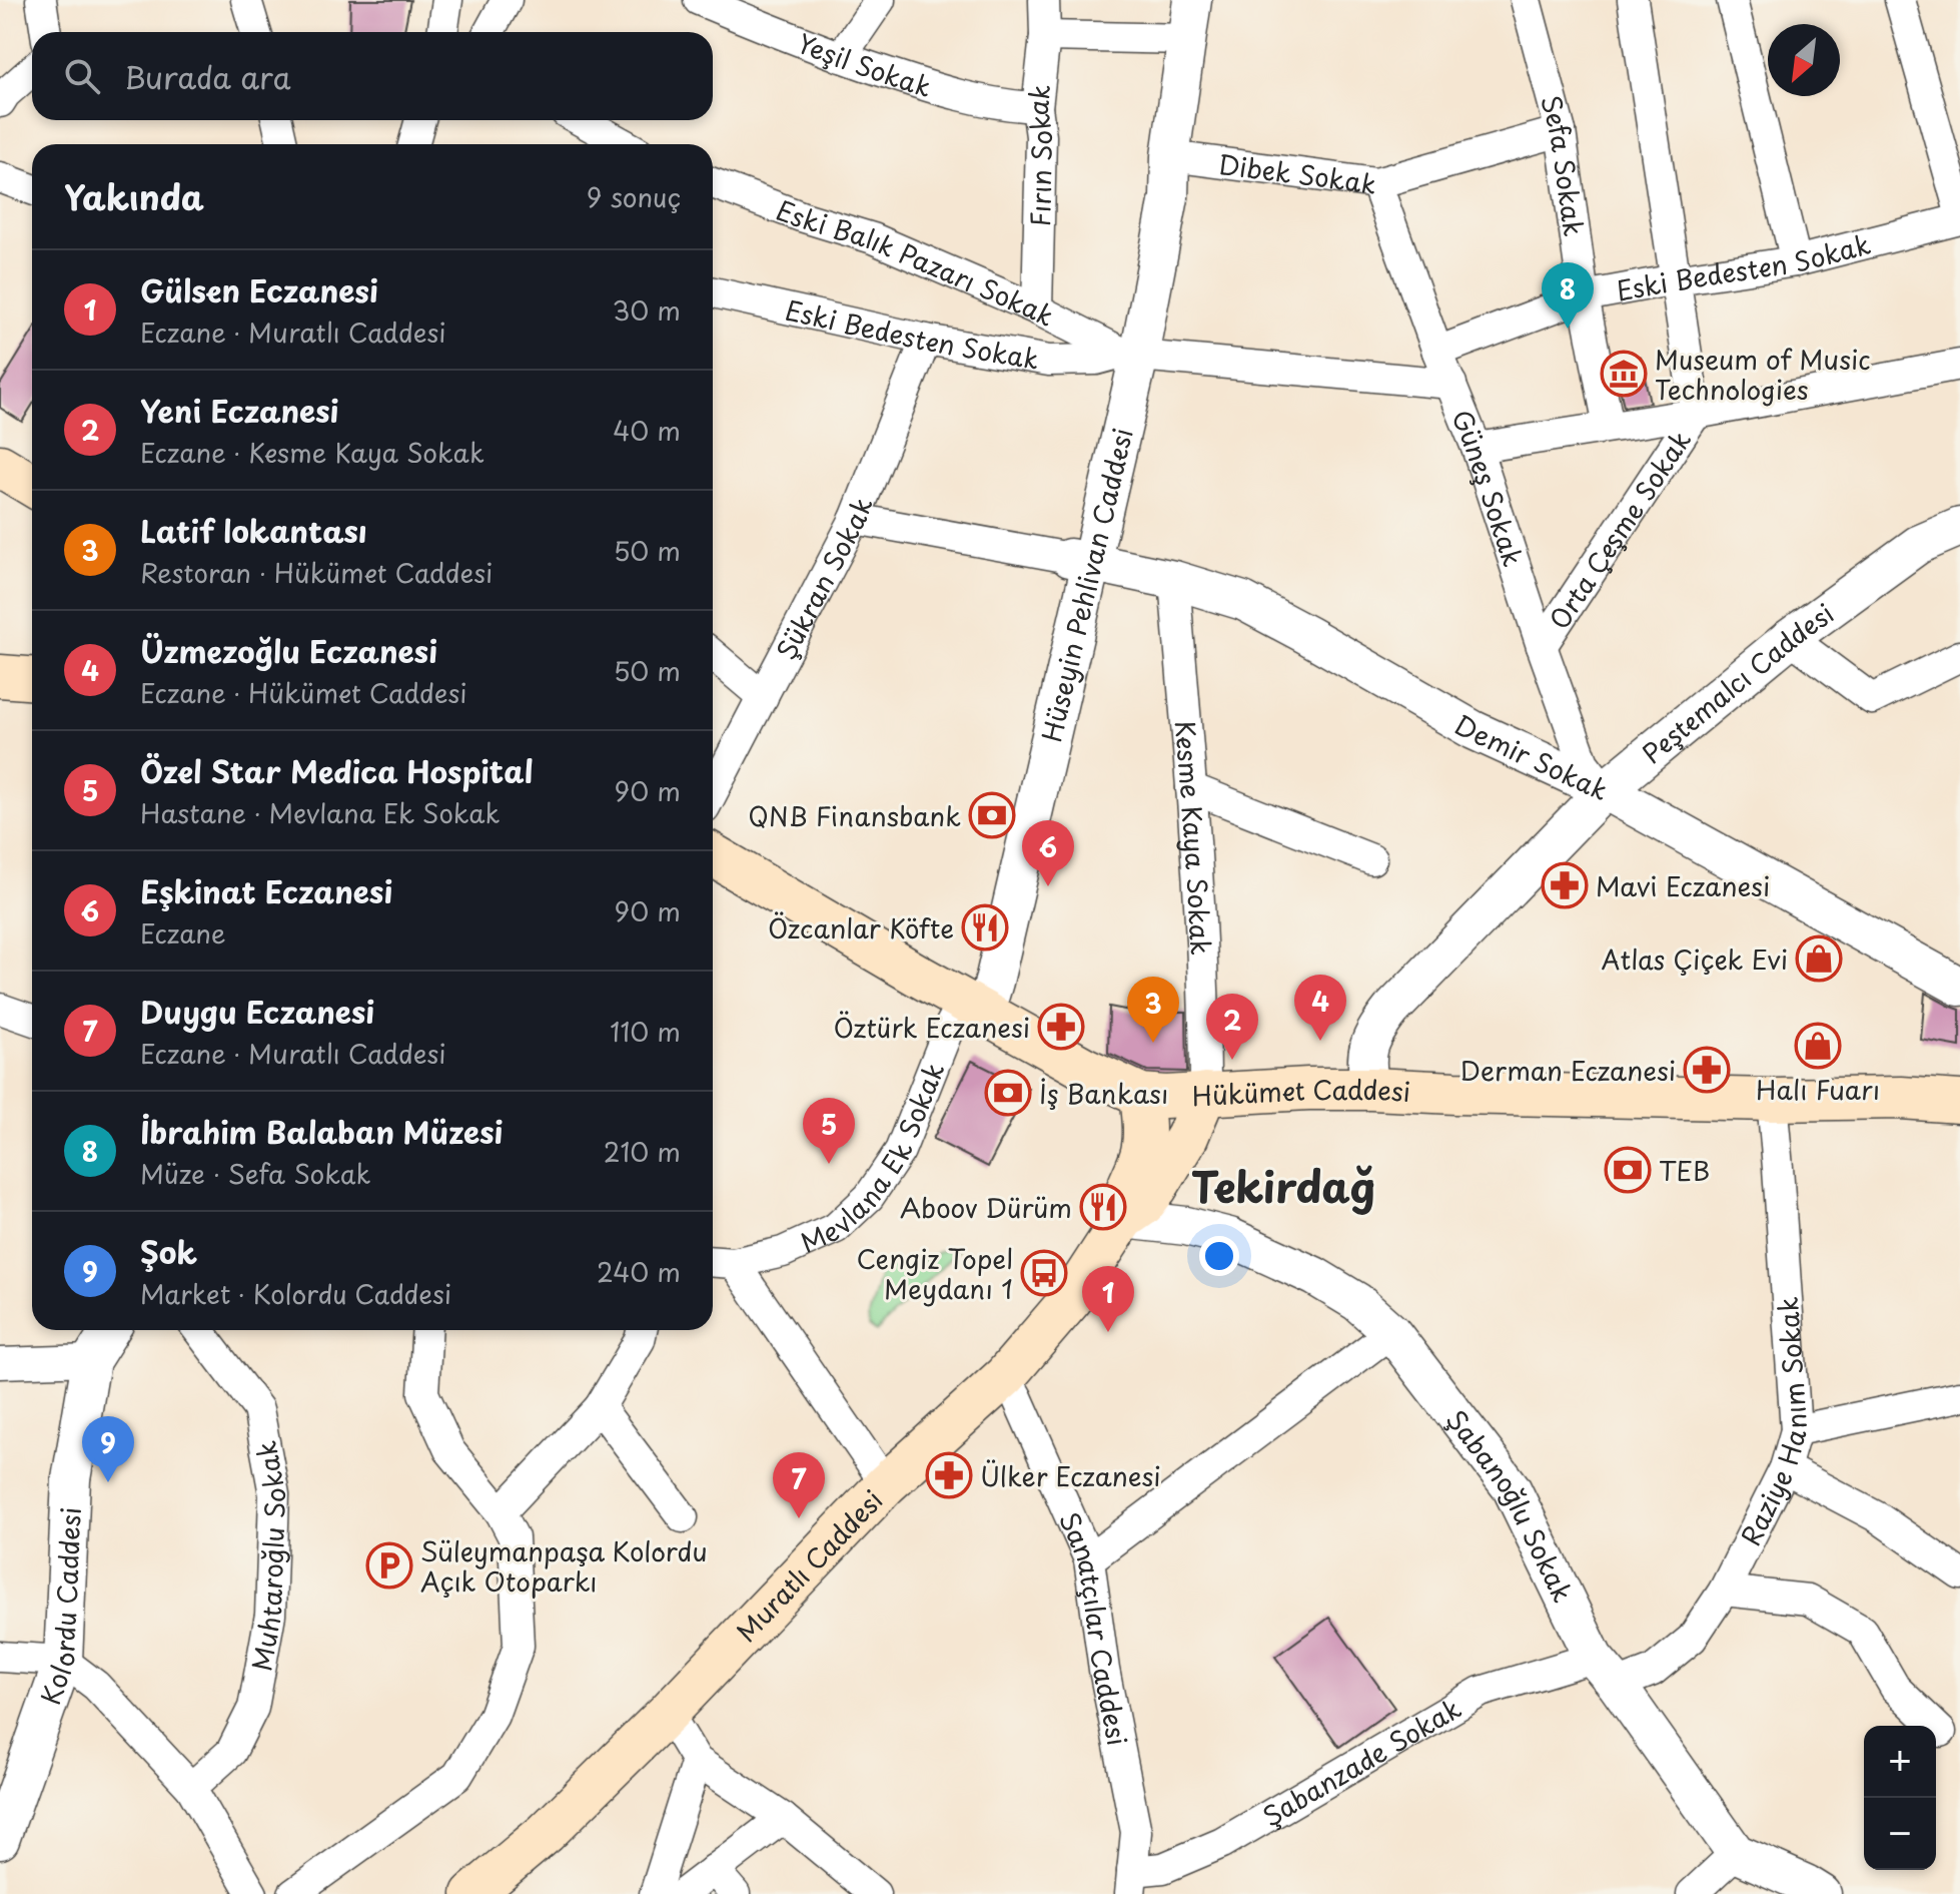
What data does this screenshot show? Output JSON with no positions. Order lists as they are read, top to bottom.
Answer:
{
  "streets": {
    "main road": ["Hükümet Caddesi", "Muratlı Caddesi"],
    "street": [
      "Yeşil Sokak",
      "Fırın Sokak",
      "Sefa Sokak",
      "Dibek Sokak",
      "Eski Balık Pazarı Sokak",
      "Eski Bedesten Sokak",
      "Güneş Sokak",
      "Orta Çeşme Sokak",
      "Şükran Sokak",
      "Hüseyin Pehlivan Caddesi",
      "Peştemalcı Caddesi",
      "Demir Sokak",
      "Kesme Kaya Sokak",
      "Mevlana Ek Sokak",
      "Raziye Hanım Sokak",
      "Şabanoğlu Sokak",
      "Muhtaroğlu Sokak",
      "Kolordu Caddesi",
      "Sanatçılar Caddesi",
      "Şabanzade Sokak"
    ]
  },
  "crossings": [
    ["Yeşil Sokak", "Fırın Sokak"],
    ["Fırın Sokak", "Eski Balık Pazarı Sokak"],
    ["Sefa Sokak", "Dibek Sokak"],
    ["Sefa Sokak", "Eski Bedesten Sokak"],
    ["Dibek Sokak", "Güneş Sokak"],
    ["Dibek Sokak", "Hüseyin Pehlivan Caddesi"],
    ["Eski Balık Pazarı Sokak", "Eski Bedesten Sokak"],
    ["Eski Balık Pazarı Sokak", "Hüseyin Pehlivan Caddesi"],
    ["Eski Bedesten Sokak", "Güneş Sokak"],
    ["Eski Bedesten Sokak", "Şükran Sokak"],
    ["Eski Bedesten Sokak", "Hüseyin Pehlivan Caddesi"],
    ["Güneş Sokak", "Orta Çeşme Sokak"],
    ["Güneş Sokak", "Peştemalcı Caddesi"],
    ["Güneş Sokak", "Demir Sokak"],
    ["Şükran Sokak", "Demir Sokak"],
    ["Hüseyin Pehlivan Caddesi", "Demir Sokak"],
    ["Hüseyin Pehlivan Caddesi", "Hükümet Caddesi"],
    ["Hüseyin Pehlivan Caddesi", "Mevlana Ek Sokak"],
    ["Peştemalcı Caddesi", "Demir Sokak"],
    ["Peştemalcı Caddesi", "Hükümet Caddesi"],
    ["Demir Sokak", "Kesme Kaya Sokak"],
    ["Kesme Kaya Sokak", "Hükümet Caddesi"],
    ["Kesme Kaya Sokak", "Muratlı Caddesi"],
    ["Hükümet Caddesi", "Mevlana Ek Sokak"],
    ["Hükümet Caddesi", "Raziye Hanım Sokak"],
    ["Hükümet Caddesi", "Muratlı Caddesi"],
    ["Raziye Hanım Sokak", "Şabanoğlu Sokak"],
    ["Raziye Hanım Sokak", "Şabanzade Sokak"],
    ["Şabanoğlu Sokak", "Muratlı Caddesi"],
    ["Şabanoğlu Sokak", "Şabanzade Sokak"],
    ["Muratlı Caddesi", "Sanatçılar Caddesi"],
    ["Sanatçılar Caddesi", "Şabanzade Sokak"]
  ],
  "districts": ["Tekirdağ"],
  "places": {
    "museum": ["Museum of Music Technologies"],
    "bank": ["QNB Finansbank", "İş Bankası", "TEB"],
    "pharmacy": [
      "Mavi Eczanesi",
      "Öztürk Eczanesi",
      "Derman Eczanesi",
      "Ülker Eczanesi"
    ],
    "restaurant": ["Özcanlar Köfte", "Aboov Dürüm"],
    "shop": ["Atlas Çiçek Evi", "Halı Fuarı"],
    "bus stop": ["Cengiz Topel Meydanı 1"],
    "parking": ["Süleymanpaşa Kolordu Açık Otoparkı"]
  },
  "north": "bottom left",
  "page": {
    "search": "Burada ara",
    "heading": ["Yakında", "9 sonuç"],
    "list": [
      {
        "mark": "1",
        "name": "Gülsen Eczanesi",
        "note": "Eczane · Muratlı Caddesi",
        "value": "30 m"
      },
      {
        "mark": "2",
        "name": "Yeni Eczanesi",
        "note": "Eczane · Kesme Kaya Sokak",
        "value": "40 m"
      },
      {
        "mark": "3",
        "name": "Latif lokantası",
        "note": "Restoran · Hükümet Caddesi",
        "value": "50 m"
      },
      {
        "mark": "4",
        "name": "Üzmezoğlu Eczanesi",
        "note": "Eczane · Hükümet Caddesi",
        "value": "50 m"
      },
      {
        "mark": "5",
        "name": "Özel Star Medica Hospital",
        "note": "Hastane · Mevlana Ek Sokak",
        "value": "90 m"
      },
      {
        "mark": "6",
        "name": "Eşkinat Eczanesi",
        "note": "Eczane",
        "value": "90 m"
      },
      {
        "mark": "7",
        "name": "Duygu Eczanesi",
        "note": "Eczane · Muratlı Caddesi",
        "value": "110 m"
      },
      {
        "mark": "8",
        "name": "İbrahim Balaban Müzesi",
        "note": "Müze · Sefa Sokak",
        "value": "210 m"
      },
      {
        "mark": "9",
        "name": "Şok",
        "note": "Market · Kolordu Caddesi",
        "value": "240 m"
      }
    ],
    "pins": [
      "8",
      "6",
      "4",
      "3",
      "2",
      "5",
      "1",
      "9",
      "7"
    ],
    "map_buttons": ["+", "−"]
  }
}
